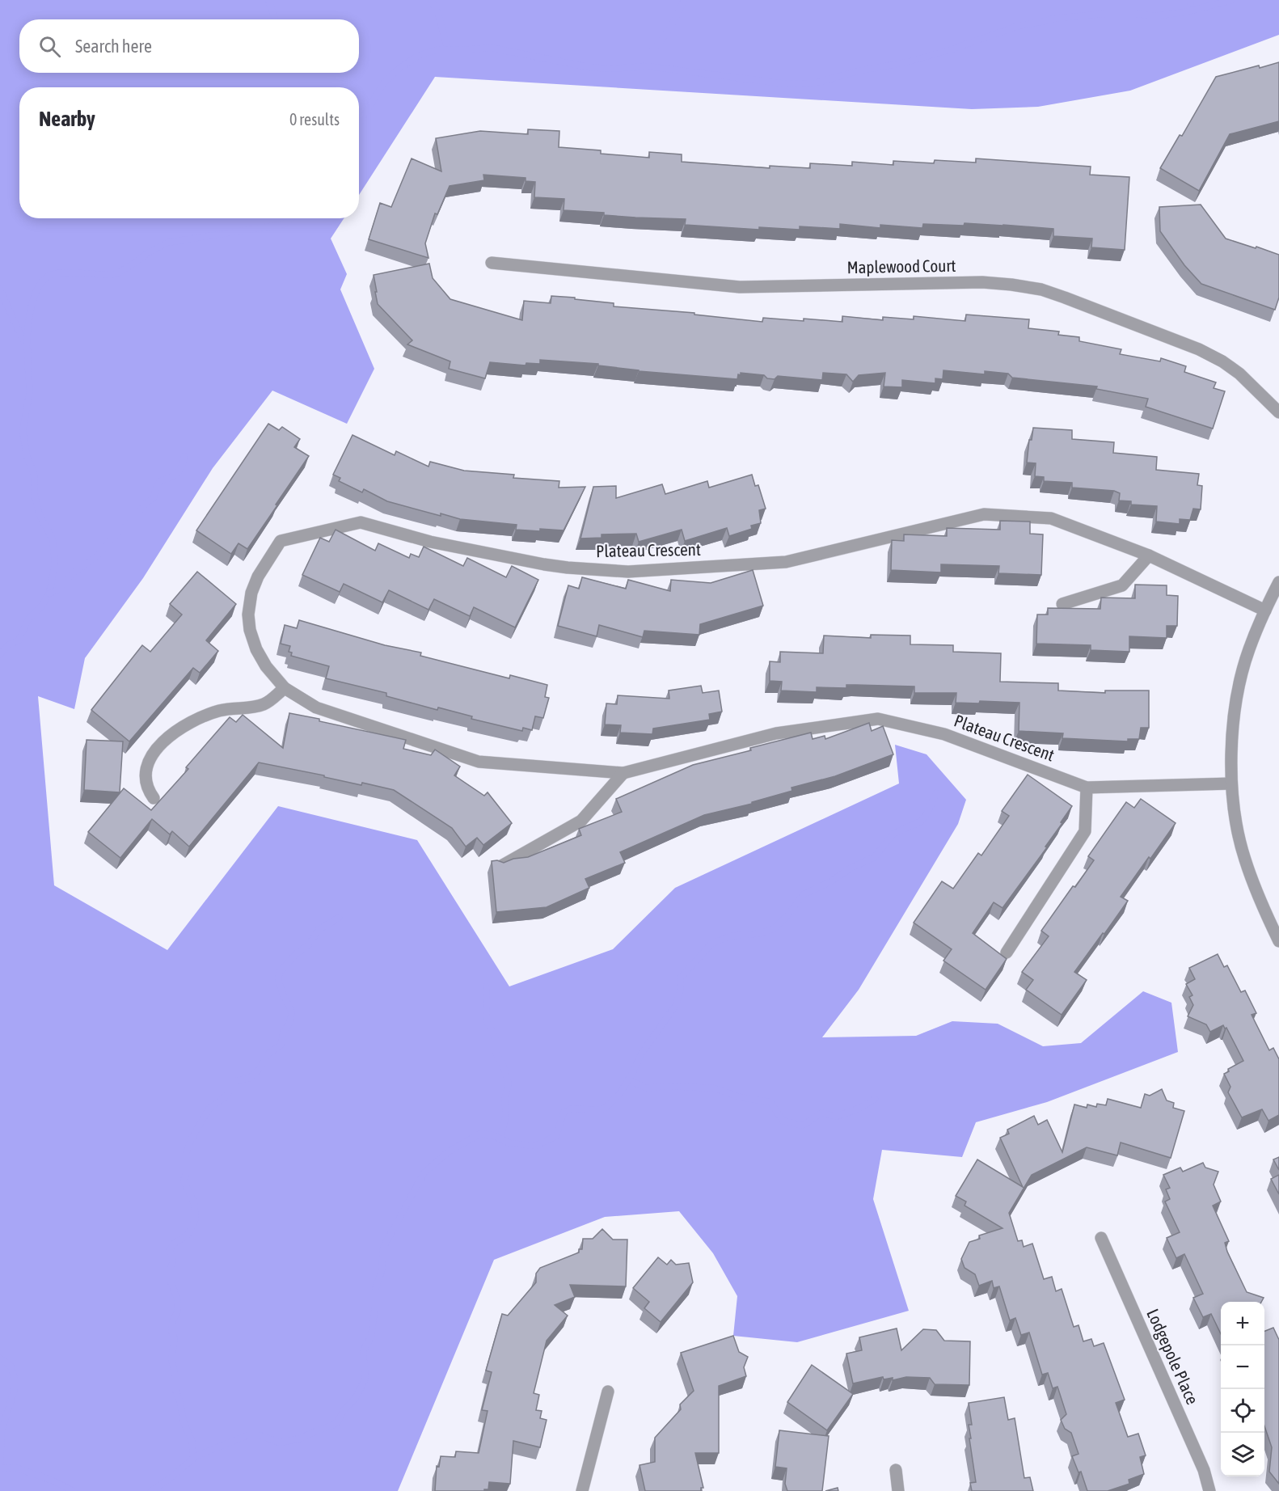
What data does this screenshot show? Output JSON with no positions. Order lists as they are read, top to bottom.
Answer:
{
  "streets": {
    "street": ["Maplewood Court", "Plateau Crescent", "Lodgepole Place"]
  },
  "page": {
    "search": "Search here",
    "heading": ["Nearby", "0 results"],
    "map_buttons": ["+", "−"]
  }
}
